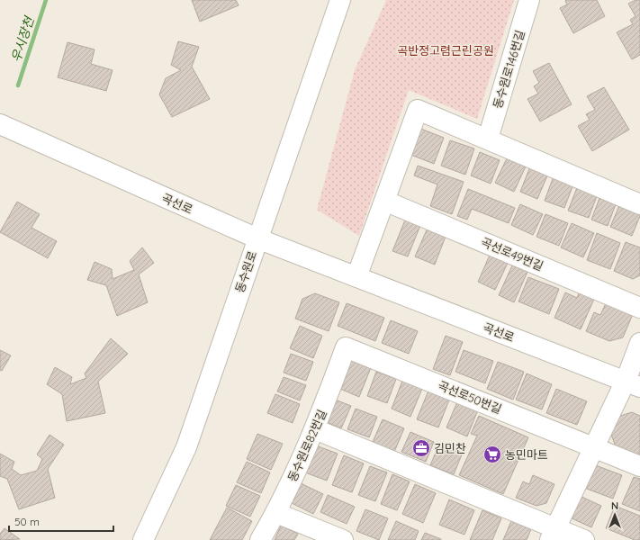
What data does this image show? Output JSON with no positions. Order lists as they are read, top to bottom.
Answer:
{
  "streets": {
    "street": [
      "동수원로146번길",
      "곡선로",
      "곡선로49번길",
      "동수원로",
      "곡선로50번길",
      "동수원로82번길"
    ]
  },
  "crossings": [
    ["곡선로", "동수원로"],
    ["곡선로50번길", "동수원로82번길"]
  ],
  "water": ["우시장천"],
  "parks": ["곡반정고렴근린공원"],
  "places": {
    "office": ["김민찬"],
    "supermarket": ["농민마트"]
  },
  "scale_bar": "50 m",
  "north": "top"
}
